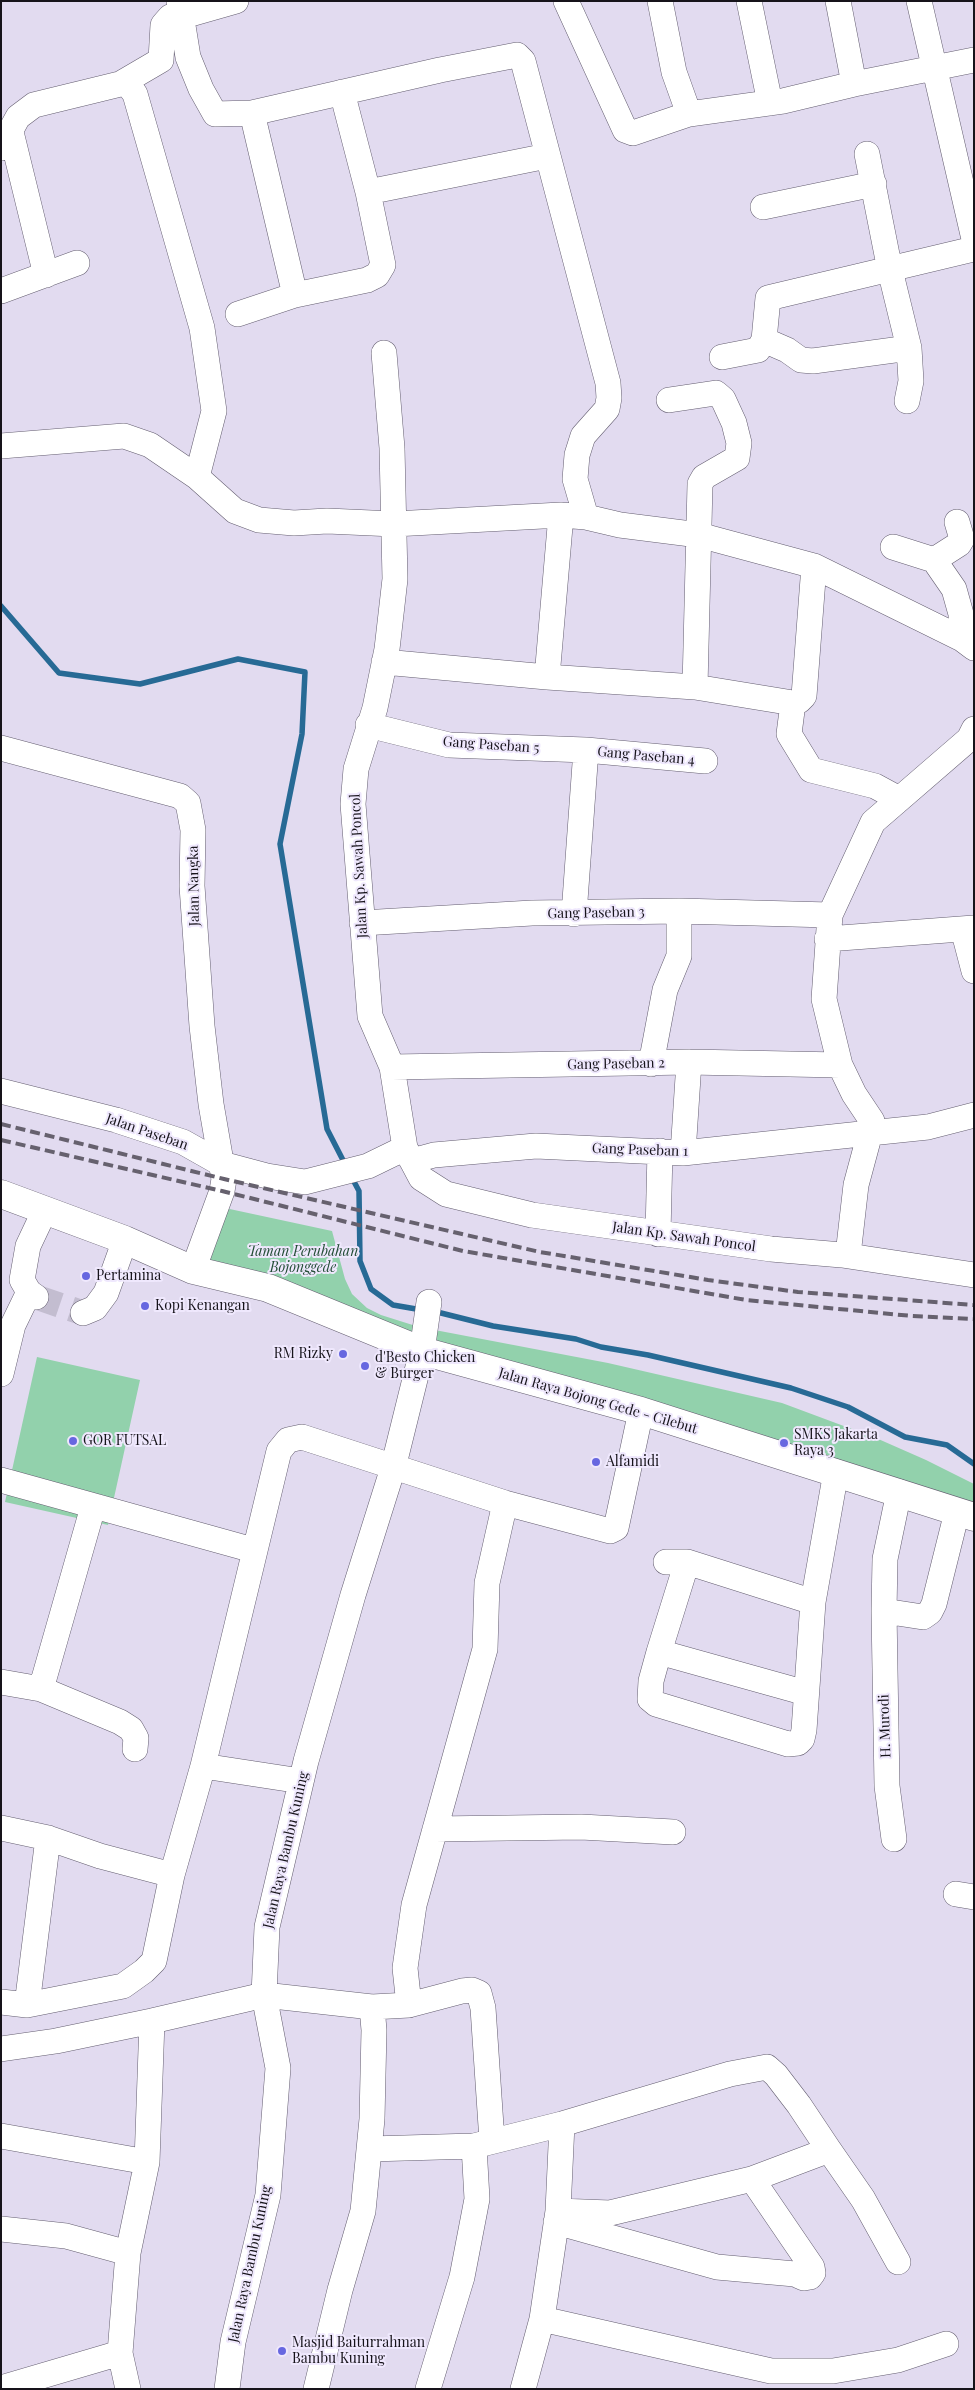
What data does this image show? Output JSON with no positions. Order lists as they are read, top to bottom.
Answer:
{
  "streets": {
    "main road": ["Jalan Raya Bojong Gede - Cilebut"],
    "street": [
      "Gang Paseban 5",
      "Gang Paseban 4",
      "Jalan Kp. Sawah Poncol",
      "Jalan Nangka",
      "Gang Paseban 3",
      "Gang Paseban 2",
      "Jalan Paseban",
      "Gang Paseban 1",
      "H. Murodi",
      "Jalan Raya Bambu Kuning"
    ]
  },
  "crossings": [
    ["Gang Paseban 5", "Gang Paseban 4"],
    ["Gang Paseban 5", "Jalan Kp. Sawah Poncol"],
    ["Jalan Kp. Sawah Poncol", "Gang Paseban 3"],
    ["Jalan Kp. Sawah Poncol", "Gang Paseban 2"],
    ["Jalan Kp. Sawah Poncol", "Jalan Paseban"],
    ["Jalan Kp. Sawah Poncol", "Gang Paseban 1"],
    ["Jalan Nangka", "Jalan Paseban"],
    ["Jalan Nangka", "Jalan Raya Bojong Gede - Cilebut"],
    ["Jalan Paseban", "Gang Paseban 1"],
    ["Jalan Raya Bojong Gede - Cilebut", "H. Murodi"],
    ["Jalan Raya Bojong Gede - Cilebut", "Jalan Raya Bambu Kuning"]
  ],
  "parks": ["Taman Perubahan Bojonggede"],
  "places": [
    "Pertamina",
    "Kopi Kenangan",
    "RM Rizky",
    "d'Besto Chicken & Burger",
    "GOR FUTSAL",
    "SMKS Jakarta Raya 3",
    "Alfamidi",
    "Masjid Baiturrahman Bambu Kuning"
  ]
}
